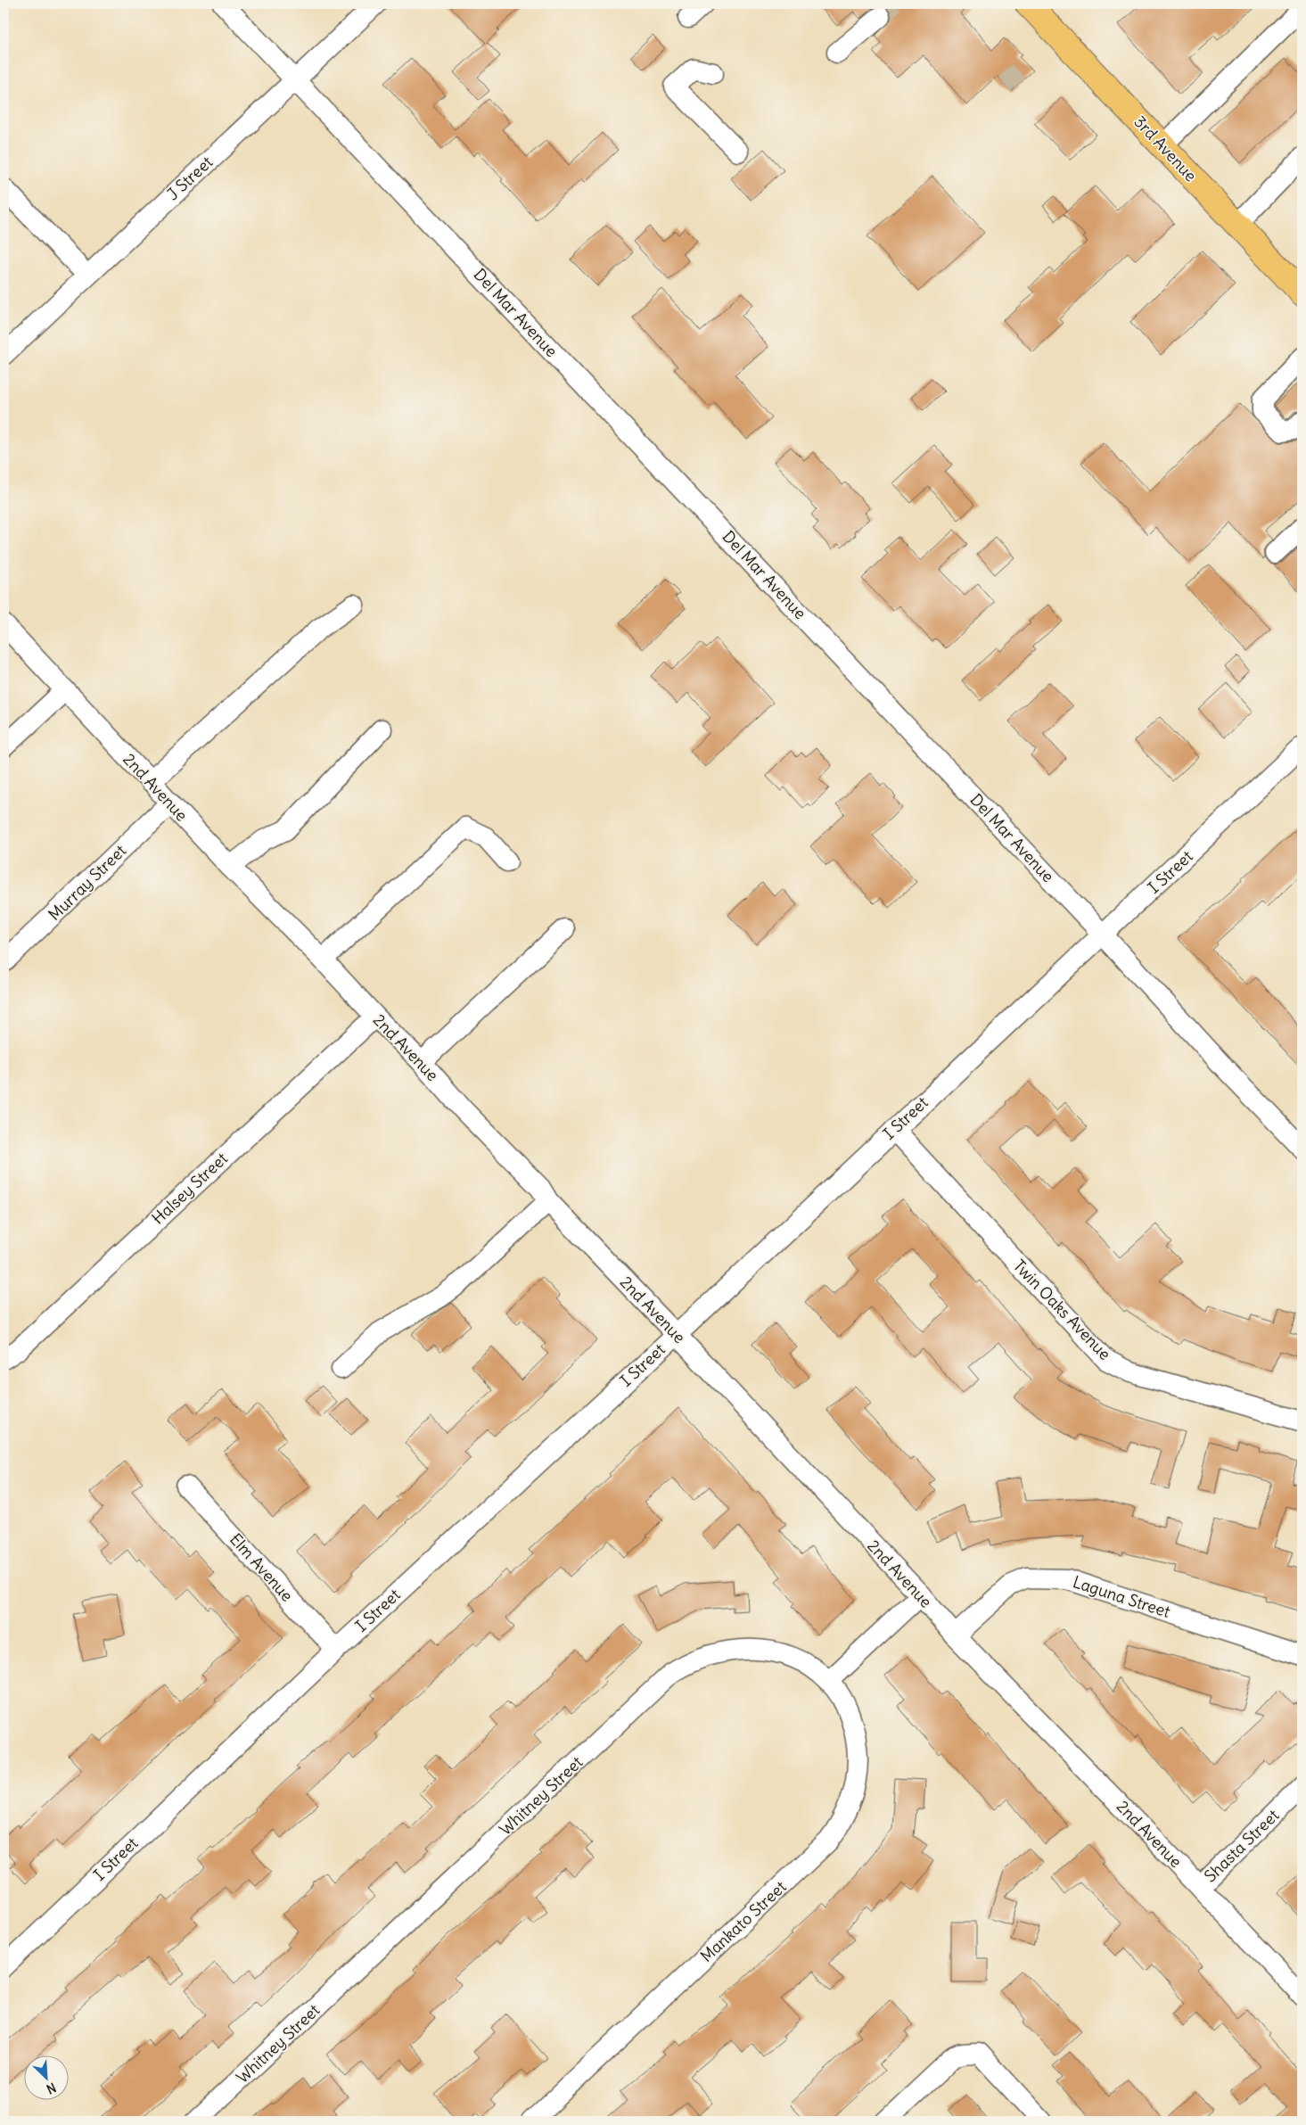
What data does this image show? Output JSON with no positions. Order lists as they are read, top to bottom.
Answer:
{
  "streets": {
    "main road": ["3rd Avenue"],
    "street": [
      "J Street",
      "Del Mar Avenue",
      "2nd Avenue",
      "I Street",
      "Murray Street",
      "Halsey Street",
      "Twin Oaks Avenue",
      "Elm Avenue",
      "Laguna Street",
      "Whitney Street",
      "Shasta Street",
      "Mankato Street"
    ]
  },
  "crossings": [
    ["J Street", "Del Mar Avenue"],
    ["Del Mar Avenue", "I Street"],
    ["2nd Avenue", "I Street"],
    ["2nd Avenue", "Murray Street"],
    ["2nd Avenue", "Halsey Street"],
    ["2nd Avenue", "Laguna Street"],
    ["2nd Avenue", "Shasta Street"],
    ["I Street", "Twin Oaks Avenue"],
    ["I Street", "Elm Avenue"],
    ["Whitney Street", "Mankato Street"]
  ],
  "north": "bottom right"
}
